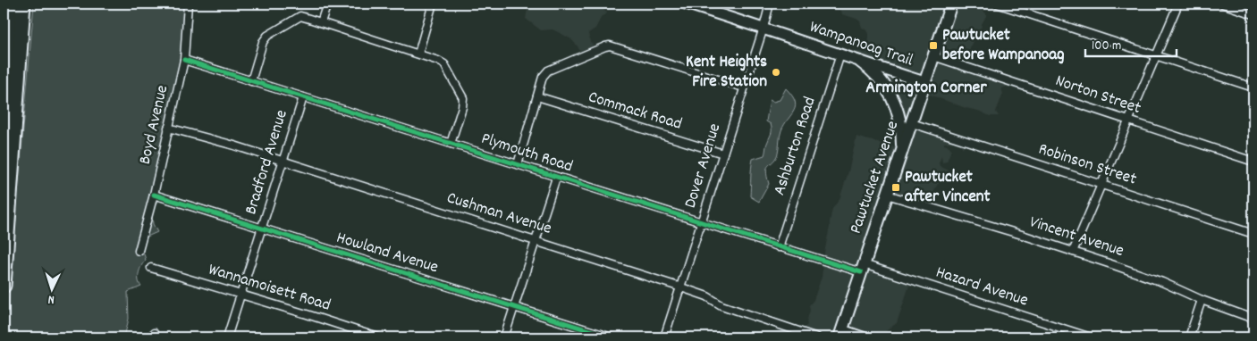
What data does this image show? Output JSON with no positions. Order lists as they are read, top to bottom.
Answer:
{
  "streets": {
    "main road": ["Wampanoag Trail", "Pawtucket Avenue"],
    "street": [
      "Norton Street",
      "Commack Road",
      "Boyd Avenue",
      "Ashburton Road",
      "Plymouth Road",
      "Bradford Avenue",
      "Robinson Street",
      "Dover Avenue",
      "Cushman Avenue",
      "Vincent Avenue",
      "Howland Avenue",
      "Hazard Avenue",
      "Wannamoisett Road"
    ]
  },
  "crossings": [
    ["Wampanoag Trail", "Ashburton Road"],
    ["Wampanoag Trail", "Dover Avenue"],
    ["Wampanoag Trail", "Pawtucket Avenue"],
    ["Norton Street", "Pawtucket Avenue"],
    ["Commack Road", "Dover Avenue"],
    ["Boyd Avenue", "Plymouth Road"],
    ["Boyd Avenue", "Cushman Avenue"],
    ["Boyd Avenue", "Howland Avenue"],
    ["Ashburton Road", "Plymouth Road"],
    ["Plymouth Road", "Bradford Avenue"],
    ["Plymouth Road", "Dover Avenue"],
    ["Plymouth Road", "Pawtucket Avenue"],
    ["Plymouth Road", "Hazard Avenue"],
    ["Bradford Avenue", "Cushman Avenue"],
    ["Bradford Avenue", "Howland Avenue"],
    ["Bradford Avenue", "Wannamoisett Road"],
    ["Robinson Street", "Pawtucket Avenue"],
    ["Dover Avenue", "Cushman Avenue"],
    ["Pawtucket Avenue", "Vincent Avenue"],
    ["Pawtucket Avenue", "Hazard Avenue"]
  ],
  "districts": ["Armington Corner"],
  "places": {
    "transit": ["Pawtucket before Wampanoag", "Pawtucket after Vincent"],
    "other": ["Kent Heights Fire Station"]
  },
  "scale_bar": "100 m",
  "north": "bottom"
}
